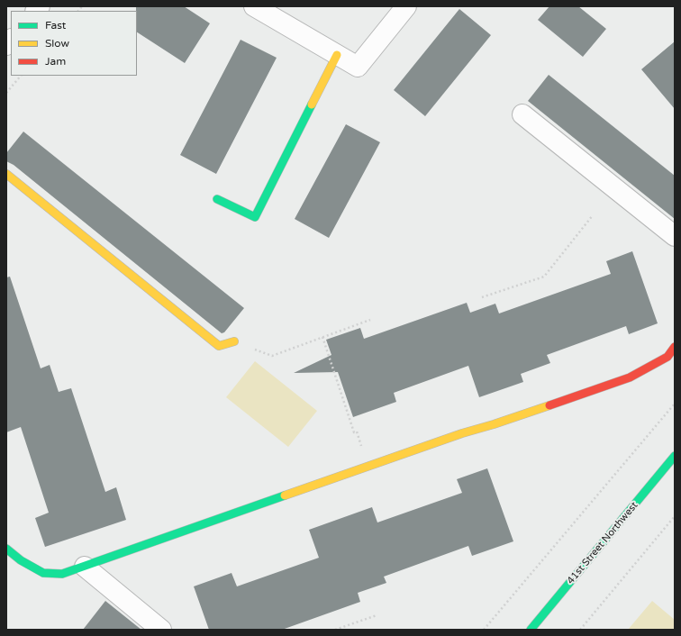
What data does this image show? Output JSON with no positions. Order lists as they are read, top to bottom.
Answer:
{
  "streets": {
    "street": ["41st Street Northwest"]
  },
  "legend": ["Fast", "Slow", "Jam"]
}
